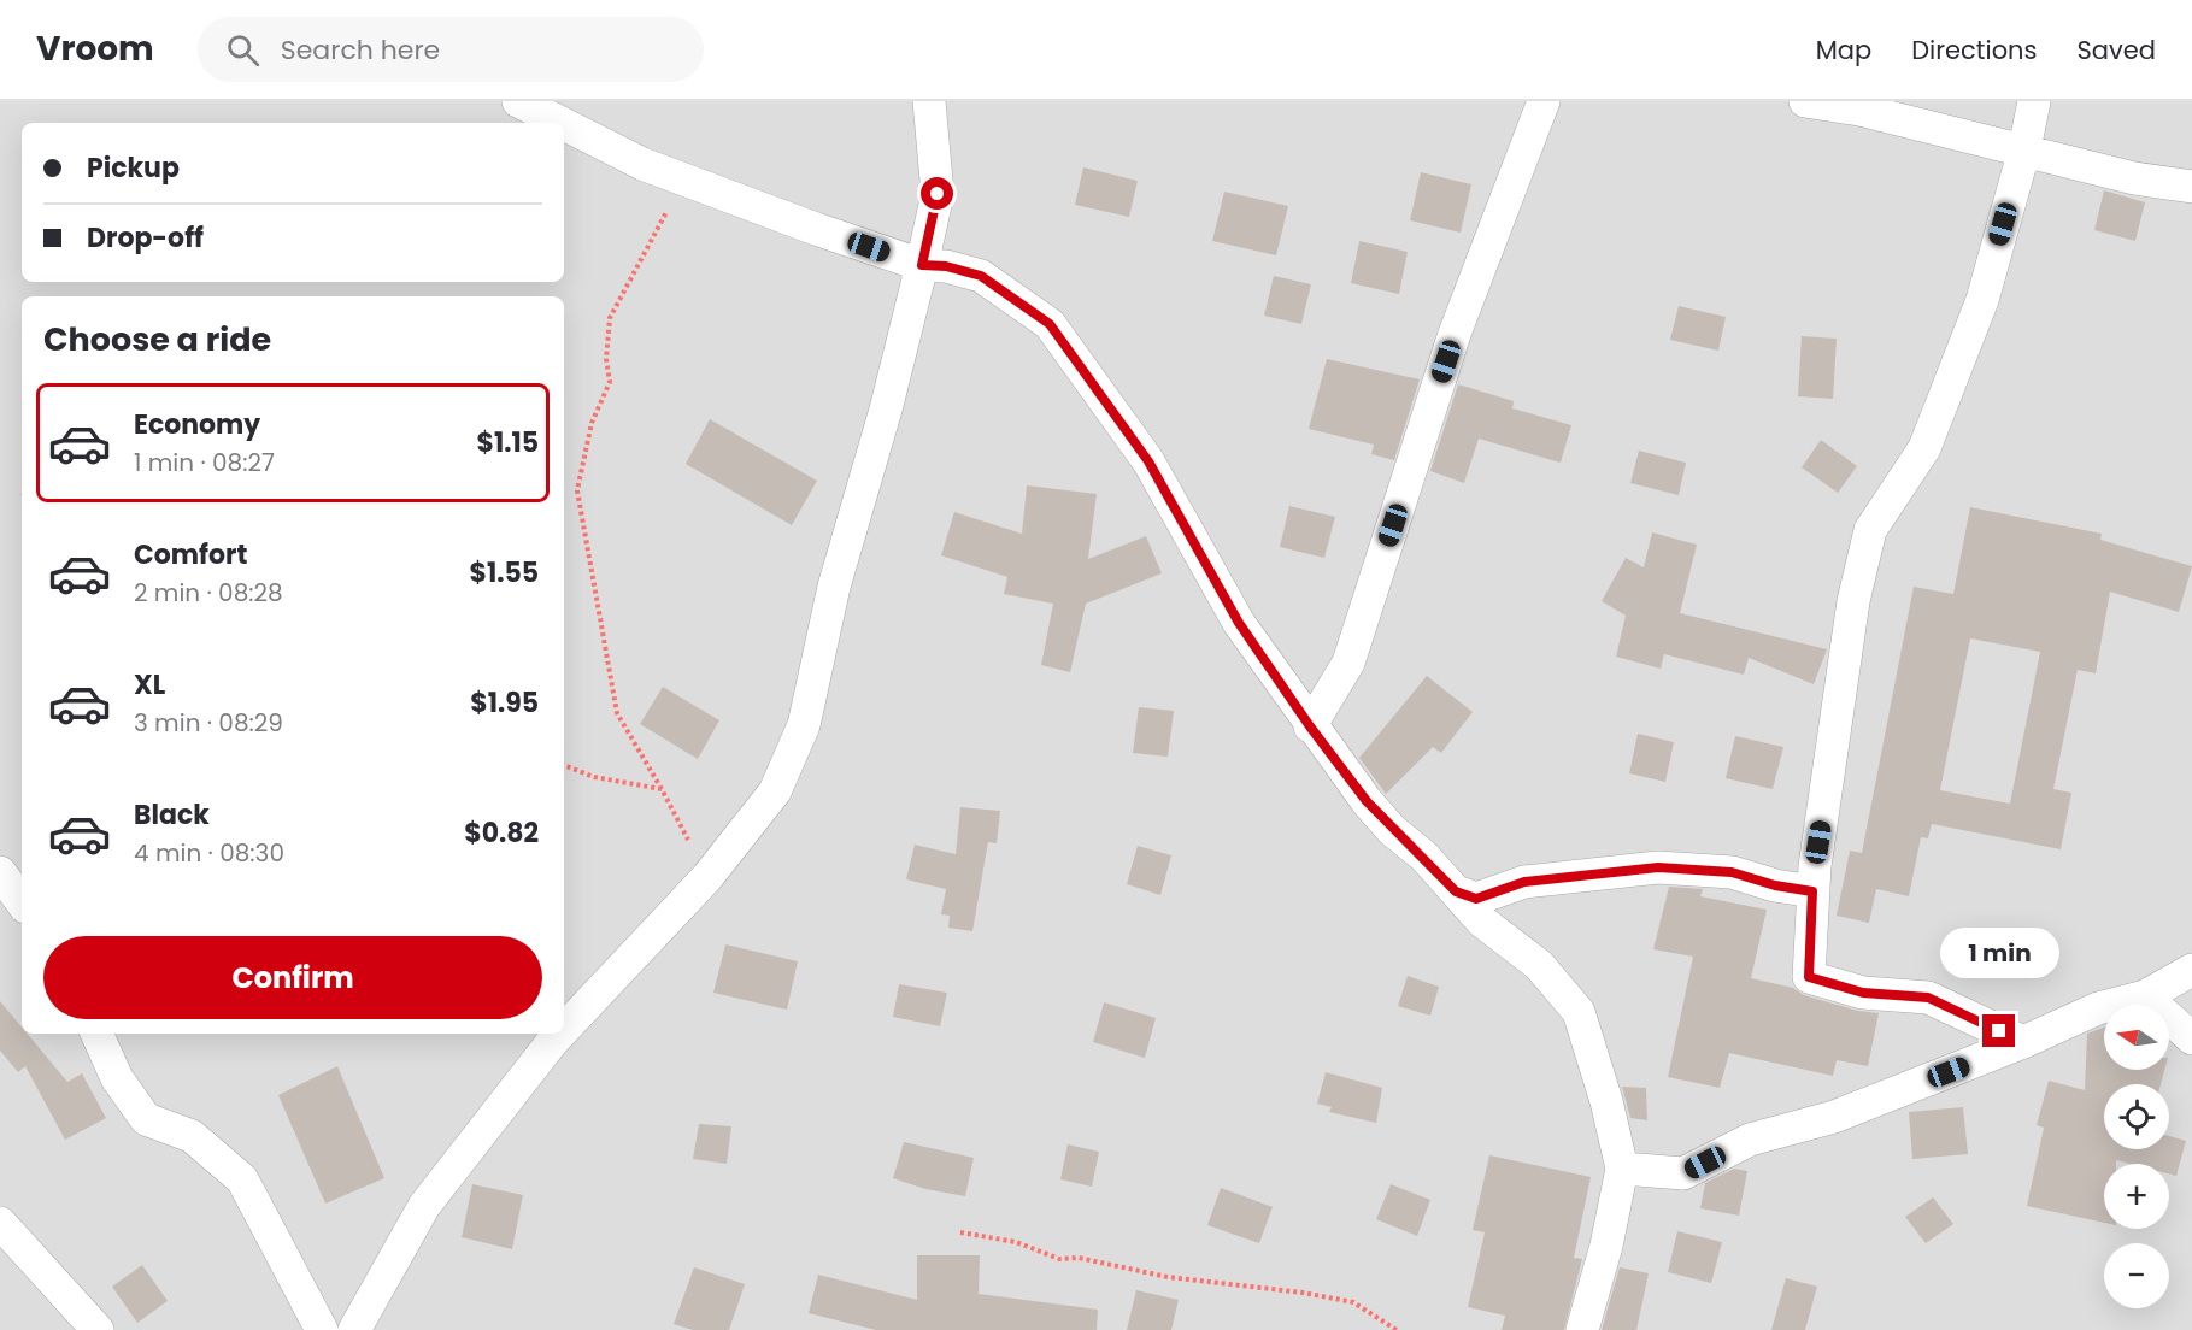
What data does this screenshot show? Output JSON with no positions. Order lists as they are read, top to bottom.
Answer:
{
  "north": "left",
  "page": {
    "header": "Vroom",
    "search": "Search here",
    "nav": ["Map", "Directions", "Saved"],
    "banner": ["Pickup", "Drop-off"],
    "heading": "Choose a ride",
    "list": [
      {
        "name": "Economy",
        "note": "1 min · 08:27",
        "value": "$1.15"
      },
      {
        "name": "Comfort",
        "note": "2 min · 08:28",
        "value": "$1.55"
      },
      {
        "name": "XL",
        "note": "3 min · 08:29",
        "value": "$1.95"
      },
      {
        "name": "Black",
        "note": "4 min · 08:30",
        "value": "$0.82"
      }
    ],
    "buttons": "Confirm",
    "bubble": "1 min",
    "map_buttons": ["+", "−"]
  }
}
